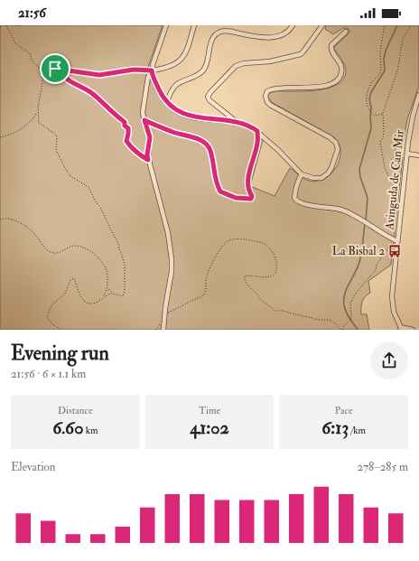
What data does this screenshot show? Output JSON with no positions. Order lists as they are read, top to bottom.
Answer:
{
  "streets": {
    "street": ["Avinguda de Can Mir"]
  },
  "places": {
    "bus stop": ["La Bisbal 2"]
  },
  "page": {
    "status": "21:56",
    "heading": ["Evening run", "21:56 · 6 × 1.1 km"],
    "stats": [
      ["Distance", "6.60 km"],
      ["Time", "41:02"],
      ["Pace", "6:13 /km"]
    ],
    "chart": ["Elevation", "278–285 m"]
  }
}
